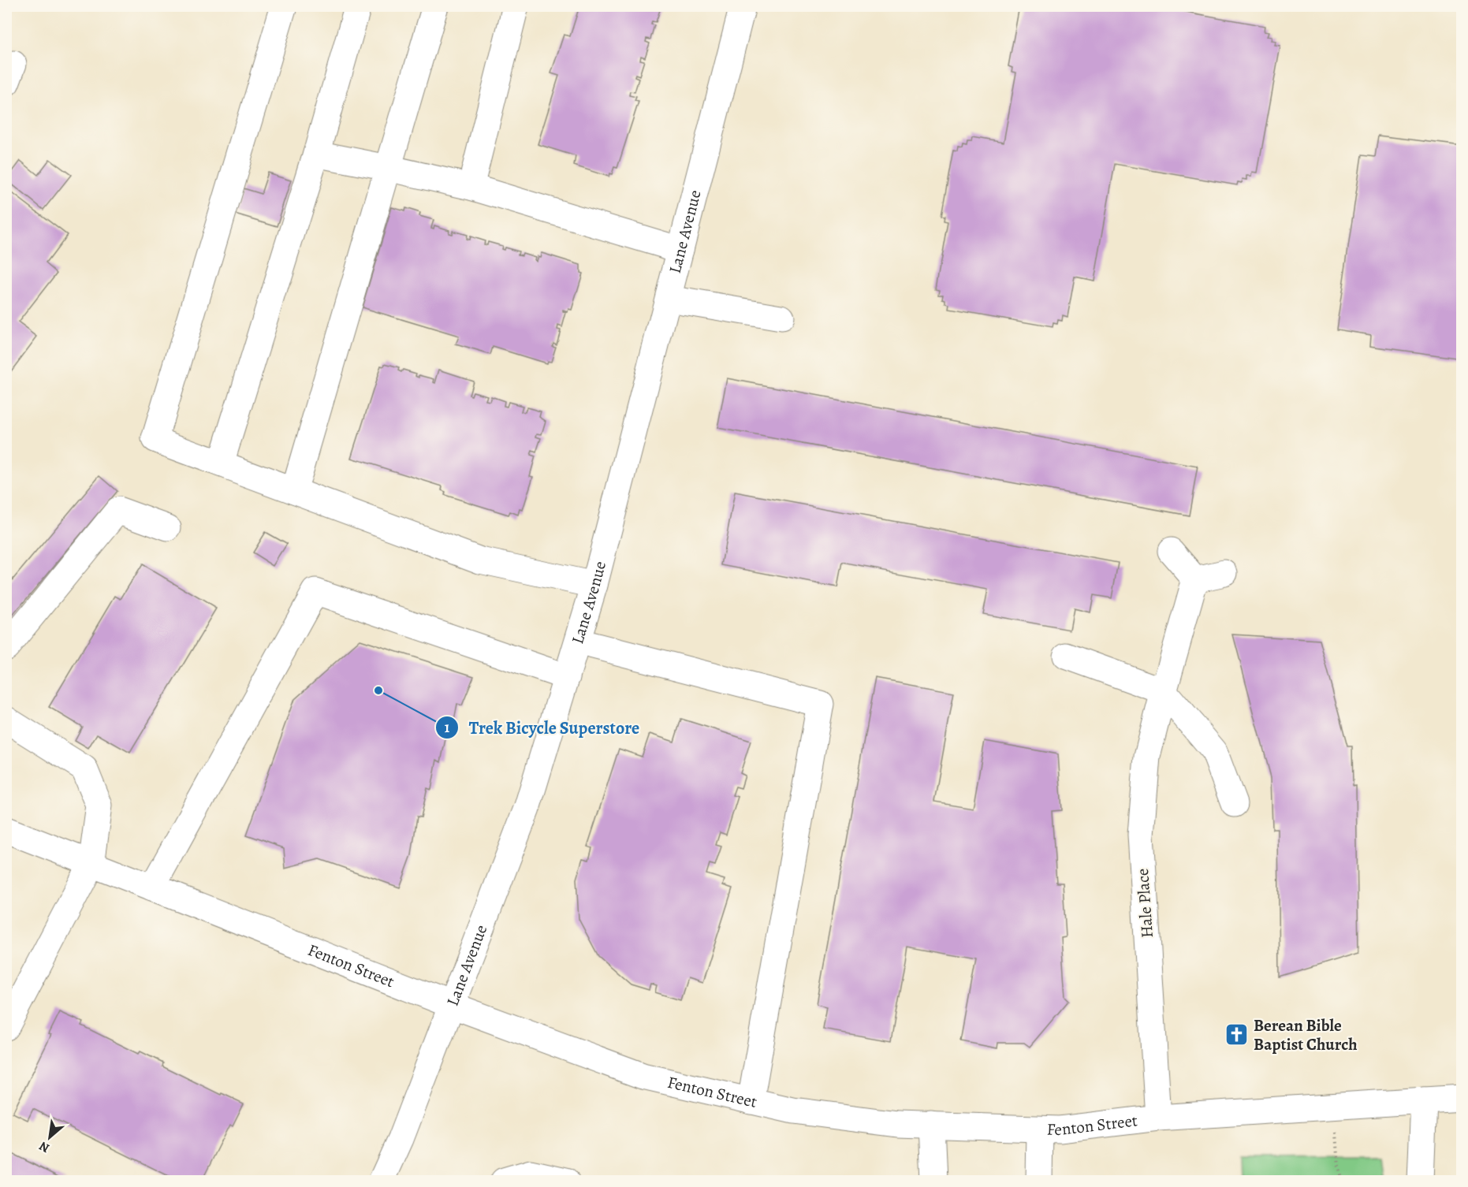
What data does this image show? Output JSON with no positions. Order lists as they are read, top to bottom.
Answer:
{
  "streets": {
    "street": ["Lane Avenue", "Hale Place", "Fenton Street"]
  },
  "crossings": [
    ["Lane Avenue", "Fenton Street"],
    ["Hale Place", "Fenton Street"]
  ],
  "places": {
    "other": ["Trek Bicycle Superstore"],
    "church": ["Berean Bible Baptist Church"]
  },
  "north": "bottom left"
}
